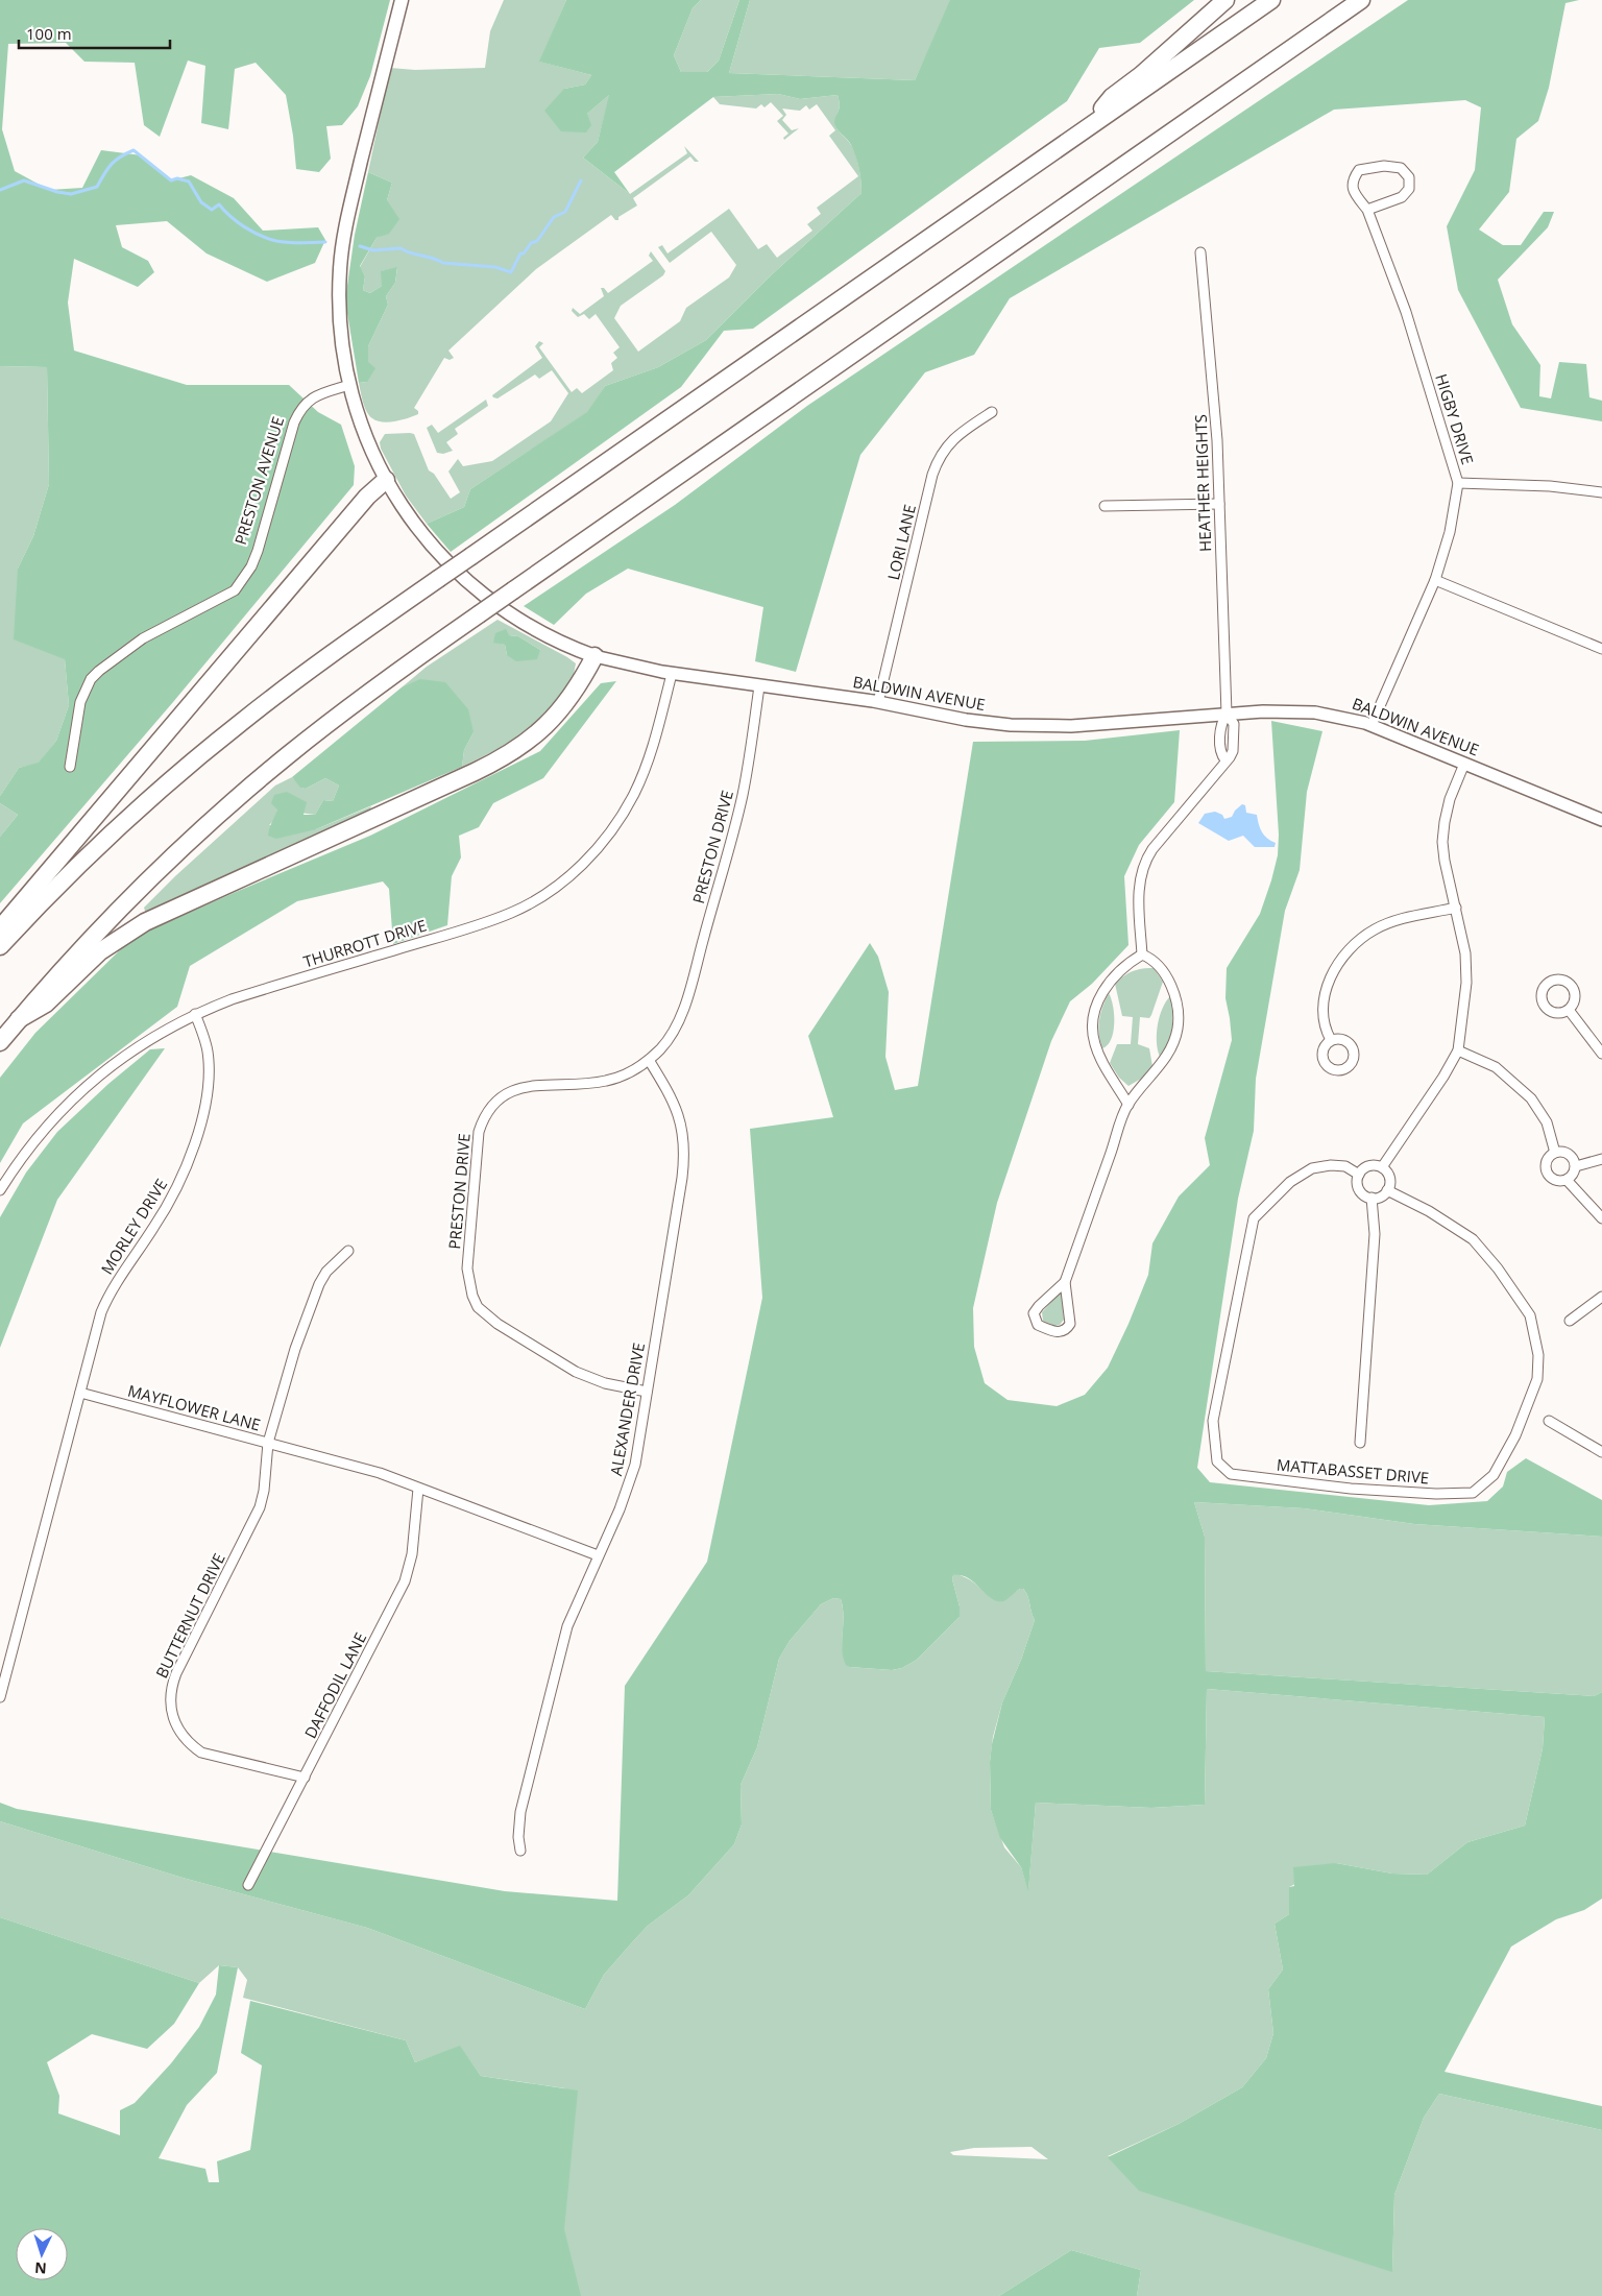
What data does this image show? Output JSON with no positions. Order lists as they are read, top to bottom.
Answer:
{
  "streets": {
    "main road": ["BALDWIN AVENUE"],
    "street": [
      "HIGBY DRIVE",
      "PRESTON AVENUE",
      "HEATHER HEIGHTS",
      "LORI LANE",
      "PRESTON DRIVE",
      "THURROTT DRIVE",
      "MORLEY DRIVE",
      "MAYFLOWER LANE",
      "ALEXANDER DRIVE",
      "MATTABASSET DRIVE",
      "BUTTERNUT DRIVE",
      "DAFFODIL LANE"
    ]
  },
  "crossings": [
    ["HIGBY DRIVE", "BALDWIN AVENUE"],
    ["PRESTON AVENUE", "BALDWIN AVENUE"],
    ["HEATHER HEIGHTS", "BALDWIN AVENUE"],
    ["LORI LANE", "BALDWIN AVENUE"],
    ["BALDWIN AVENUE", "PRESTON DRIVE"],
    ["BALDWIN AVENUE", "THURROTT DRIVE"],
    ["PRESTON DRIVE", "ALEXANDER DRIVE"],
    ["THURROTT DRIVE", "MORLEY DRIVE"],
    ["MORLEY DRIVE", "MAYFLOWER LANE"],
    ["MAYFLOWER LANE", "ALEXANDER DRIVE"],
    ["MAYFLOWER LANE", "BUTTERNUT DRIVE"],
    ["MAYFLOWER LANE", "DAFFODIL LANE"],
    ["BUTTERNUT DRIVE", "DAFFODIL LANE"]
  ],
  "scale_bar": "100 m",
  "north": "bottom"
}
